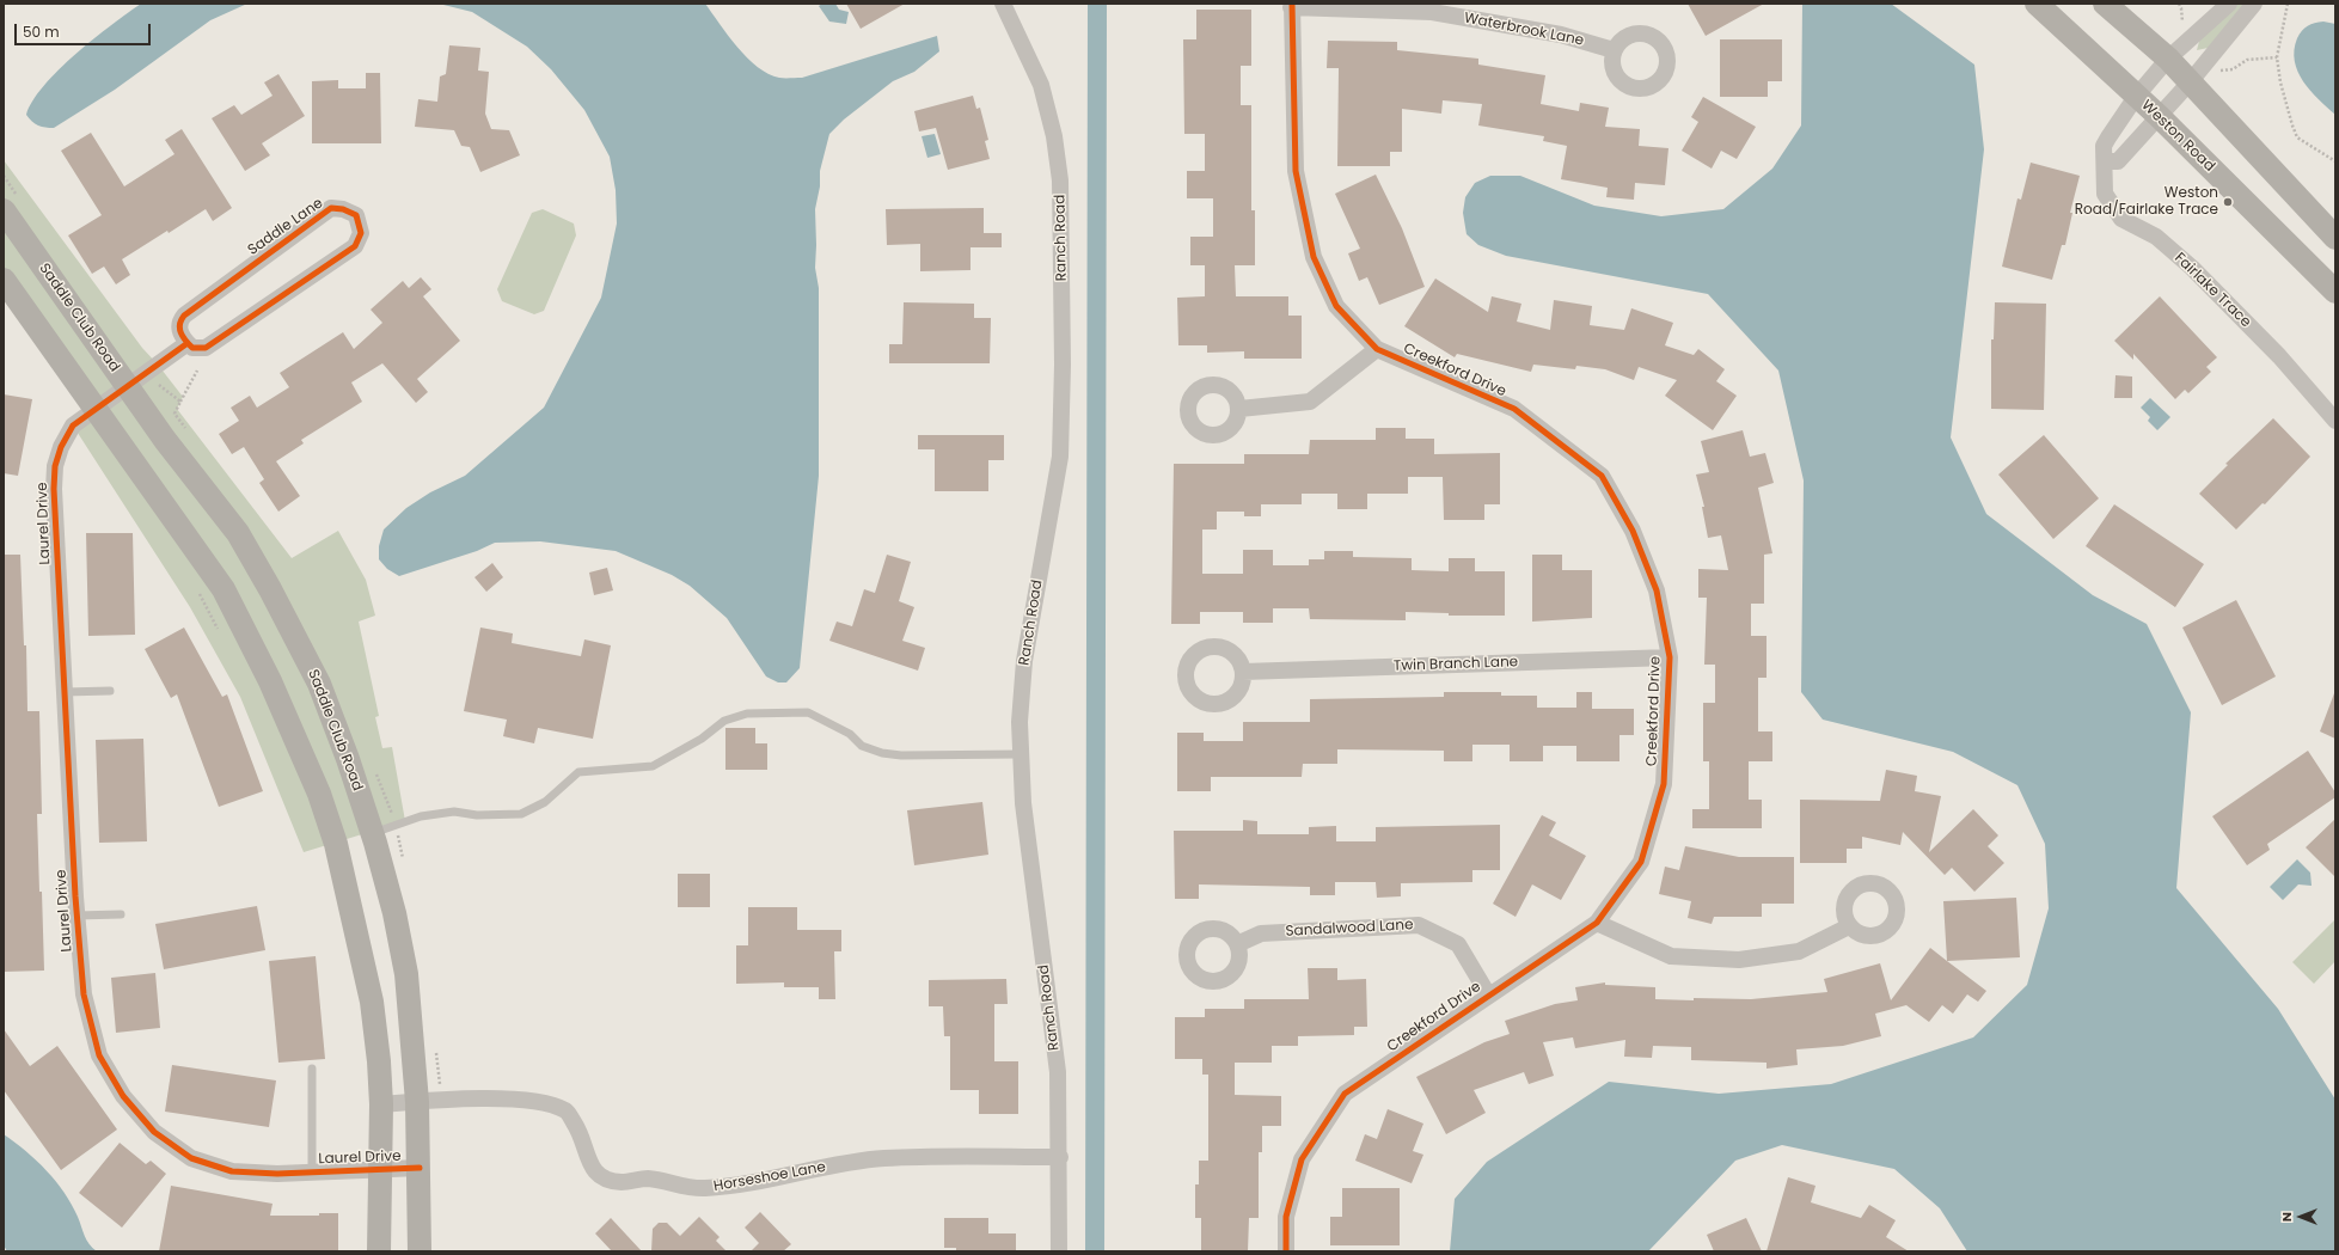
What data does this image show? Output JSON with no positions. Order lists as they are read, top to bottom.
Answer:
{
  "streets": {
    "street": [
      "Waterbrook Lane",
      "Weston Road",
      "Saddle Lane",
      "Ranch Road",
      "Fairlake Trace",
      "Saddle Club Road",
      "Creekford Drive",
      "Laurel Drive",
      "Twin Branch Lane",
      "Sandalwood Lane",
      "Horseshoe Lane"
    ]
  },
  "crossings": [
    ["Waterbrook Lane", "Creekford Drive"],
    ["Weston Road", "Fairlake Trace"],
    ["Ranch Road", "Horseshoe Lane"],
    ["Saddle Club Road", "Laurel Drive"],
    ["Saddle Club Road", "Horseshoe Lane"],
    ["Creekford Drive", "Twin Branch Lane"],
    ["Creekford Drive", "Sandalwood Lane"]
  ],
  "places": ["Weston Road/Fairlake Trace"],
  "scale_bar": "50 m",
  "north": "left"
}
